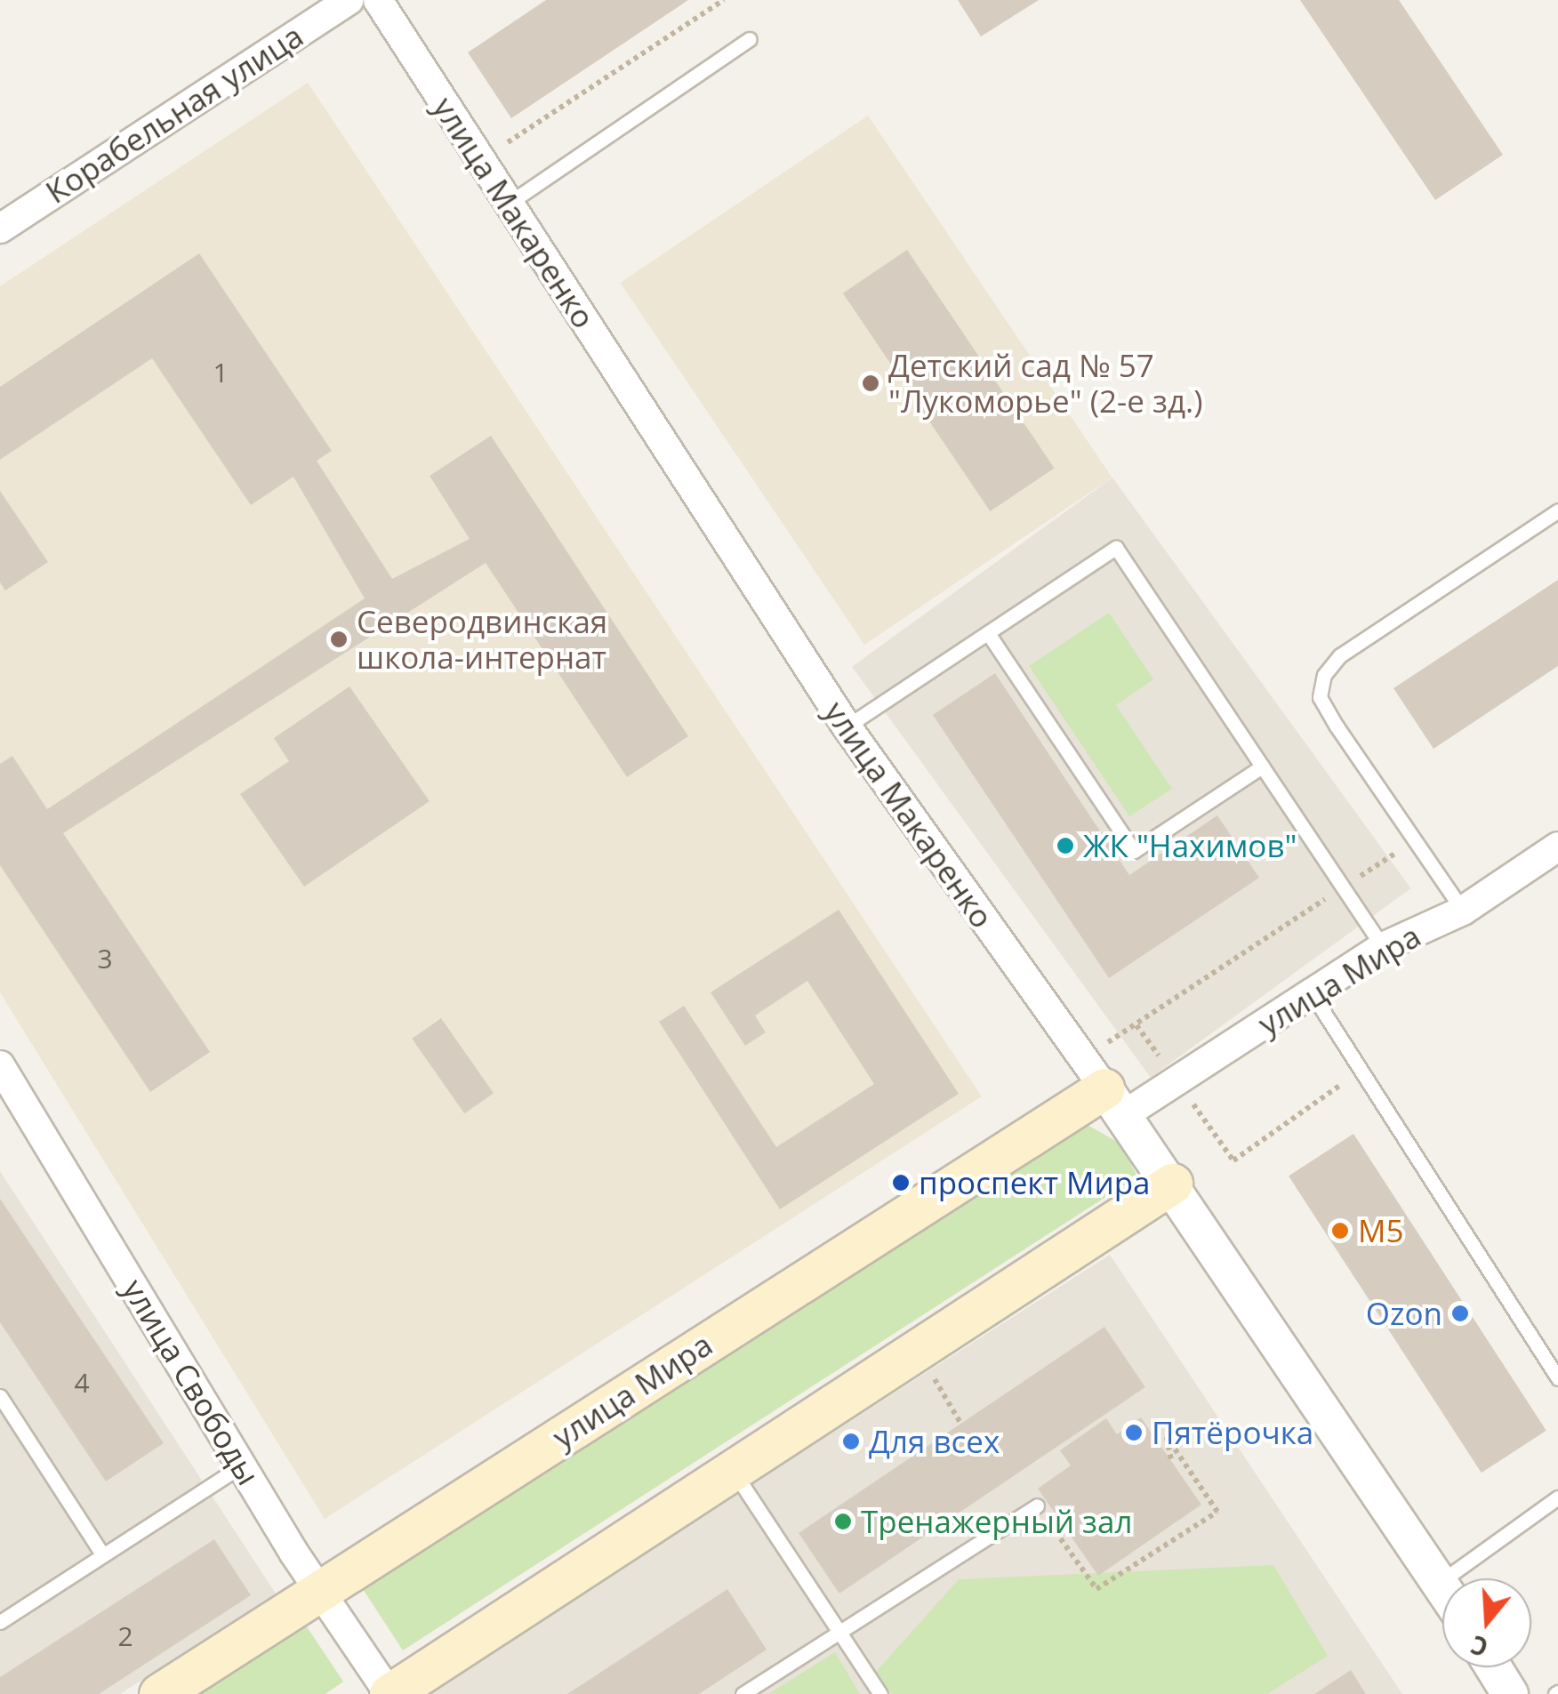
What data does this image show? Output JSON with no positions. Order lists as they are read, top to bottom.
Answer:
{
  "streets": {
    "main road": ["улица Мира"],
    "street": ["Корабельная улица", "улица Макаренко", "улица Свободы"]
  },
  "crossings": [
    ["улица Макаренко", "улица Мира"],
    ["улица Мира", "улица Свободы"]
  ],
  "places": [
    "Детский сад № 57 \"Лукоморье\" (2-е зд.)",
    "Северодвинская школа-интернат",
    "ЖК \"Нахимов\"",
    "проспект Мира",
    "М5",
    "Ozon",
    "Пятёрочка",
    "Для всех",
    "Тренажерный зал"
  ],
  "house_numbers": [
    "1",
    "3",
    "4",
    "2"
  ],
  "north": "bottom"
}
